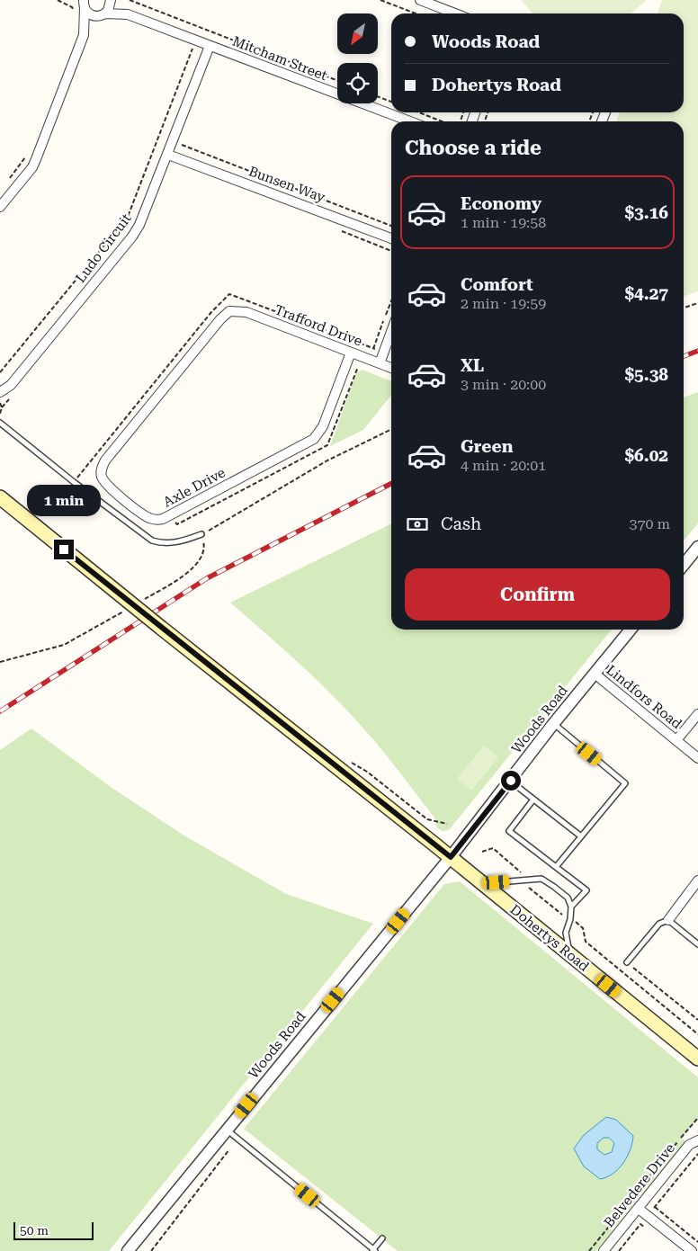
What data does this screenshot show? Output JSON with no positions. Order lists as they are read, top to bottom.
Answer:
{
  "streets": {
    "main road": ["Dohertys Road"],
    "street": [
      "Mitcham Street",
      "Bunsen Way",
      "Ludo Circuit",
      "Trafford Drive",
      "Axle Drive",
      "Lindfors Road",
      "Woods Road",
      "Belvedere Drive"
    ]
  },
  "crossings": [
    ["Mitcham Street", "Ludo Circuit"],
    ["Bunsen Way", "Ludo Circuit"],
    ["Trafford Drive", "Axle Drive"],
    ["Lindfors Road", "Woods Road"],
    ["Woods Road", "Dohertys Road"]
  ],
  "scale_bar": "50 m",
  "north": "bottom left",
  "page": {
    "banner": ["Woods Road", "Dohertys Road"],
    "heading": "Choose a ride",
    "list": [
      {
        "name": "Economy",
        "note": "1 min · 19:58",
        "value": "$3.16"
      },
      {
        "name": "Comfort",
        "note": "2 min · 19:59",
        "value": "$4.27"
      },
      {
        "name": "XL",
        "note": "3 min · 20:00",
        "value": "$5.38"
      },
      {
        "name": "Green",
        "note": "4 min · 20:01",
        "value": "$6.02"
      }
    ],
    "bubble": "1 min",
    "pay": ["Cash", "370 m"],
    "buttons": "Confirm",
    "scale": "50 m"
  }
}
